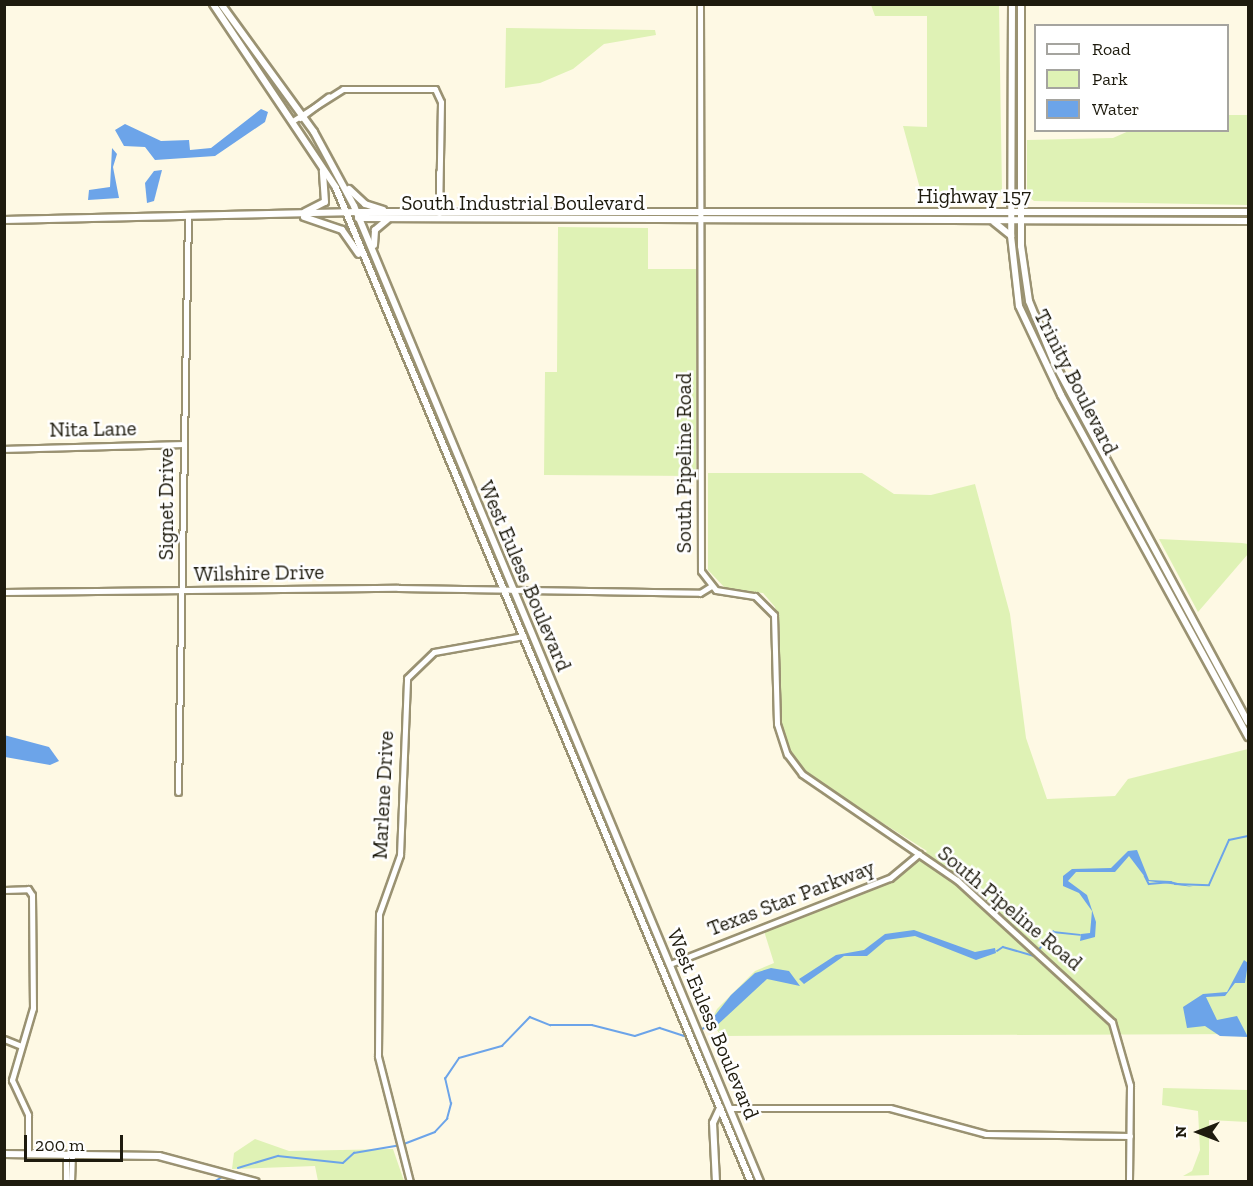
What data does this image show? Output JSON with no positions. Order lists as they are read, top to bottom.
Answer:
{
  "streets": {
    "main road": [
      "Highway 157",
      "South Industrial Boulevard",
      "Trinity Boulevard",
      "West Euless Boulevard"
    ],
    "street": [
      "Nita Lane",
      "South Pipeline Road",
      "Signet Drive",
      "Wilshire Drive",
      "Marlene Drive",
      "Texas Star Parkway"
    ]
  },
  "crossings": [
    ["Highway 157", "South Industrial Boulevard"],
    ["Highway 157", "Trinity Boulevard"],
    ["Highway 157", "South Pipeline Road"],
    ["South Industrial Boulevard", "South Pipeline Road"],
    ["South Industrial Boulevard", "Signet Drive"],
    ["South Industrial Boulevard", "West Euless Boulevard"],
    ["Nita Lane", "Signet Drive"],
    ["South Pipeline Road", "Wilshire Drive"],
    ["South Pipeline Road", "Texas Star Parkway"],
    ["Signet Drive", "Wilshire Drive"],
    ["Wilshire Drive", "West Euless Boulevard"],
    ["West Euless Boulevard", "Marlene Drive"],
    ["West Euless Boulevard", "Texas Star Parkway"]
  ],
  "legend": ["Road", "Park", "Water"],
  "scale_bar": "200 m",
  "north": "left"
}
